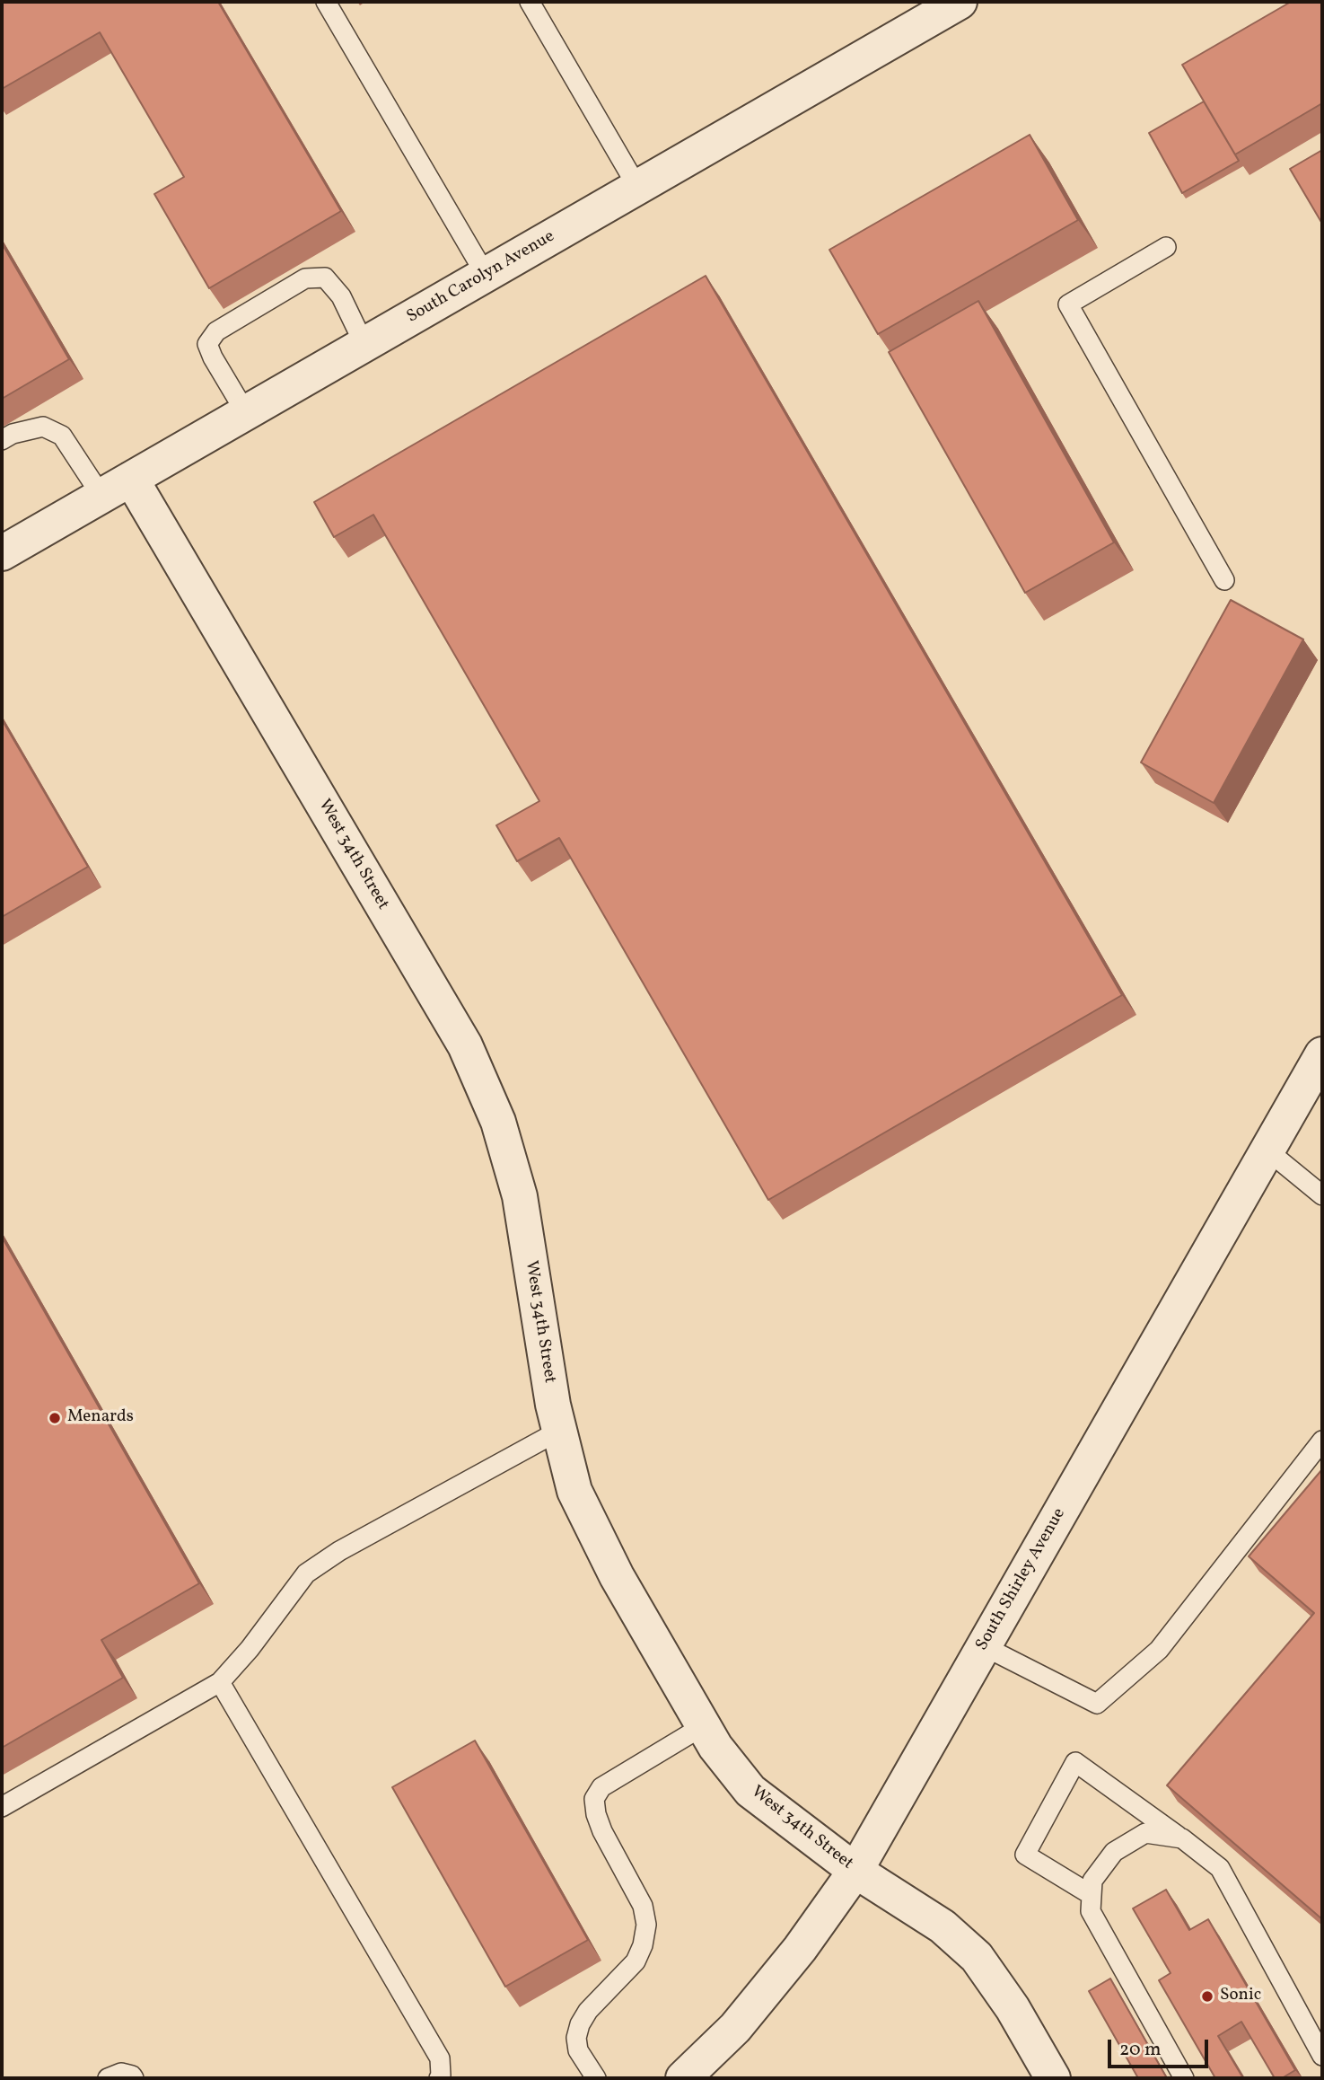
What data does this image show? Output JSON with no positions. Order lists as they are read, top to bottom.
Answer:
{
  "streets": {
    "street": ["South Carolyn Avenue", "West 34th Street", "South Shirley Avenue"]
  },
  "crossings": [
    ["South Carolyn Avenue", "West 34th Street"],
    ["West 34th Street", "South Shirley Avenue"]
  ],
  "places": ["Menards", "Sonic"],
  "scale_bar": "20 m"
}
